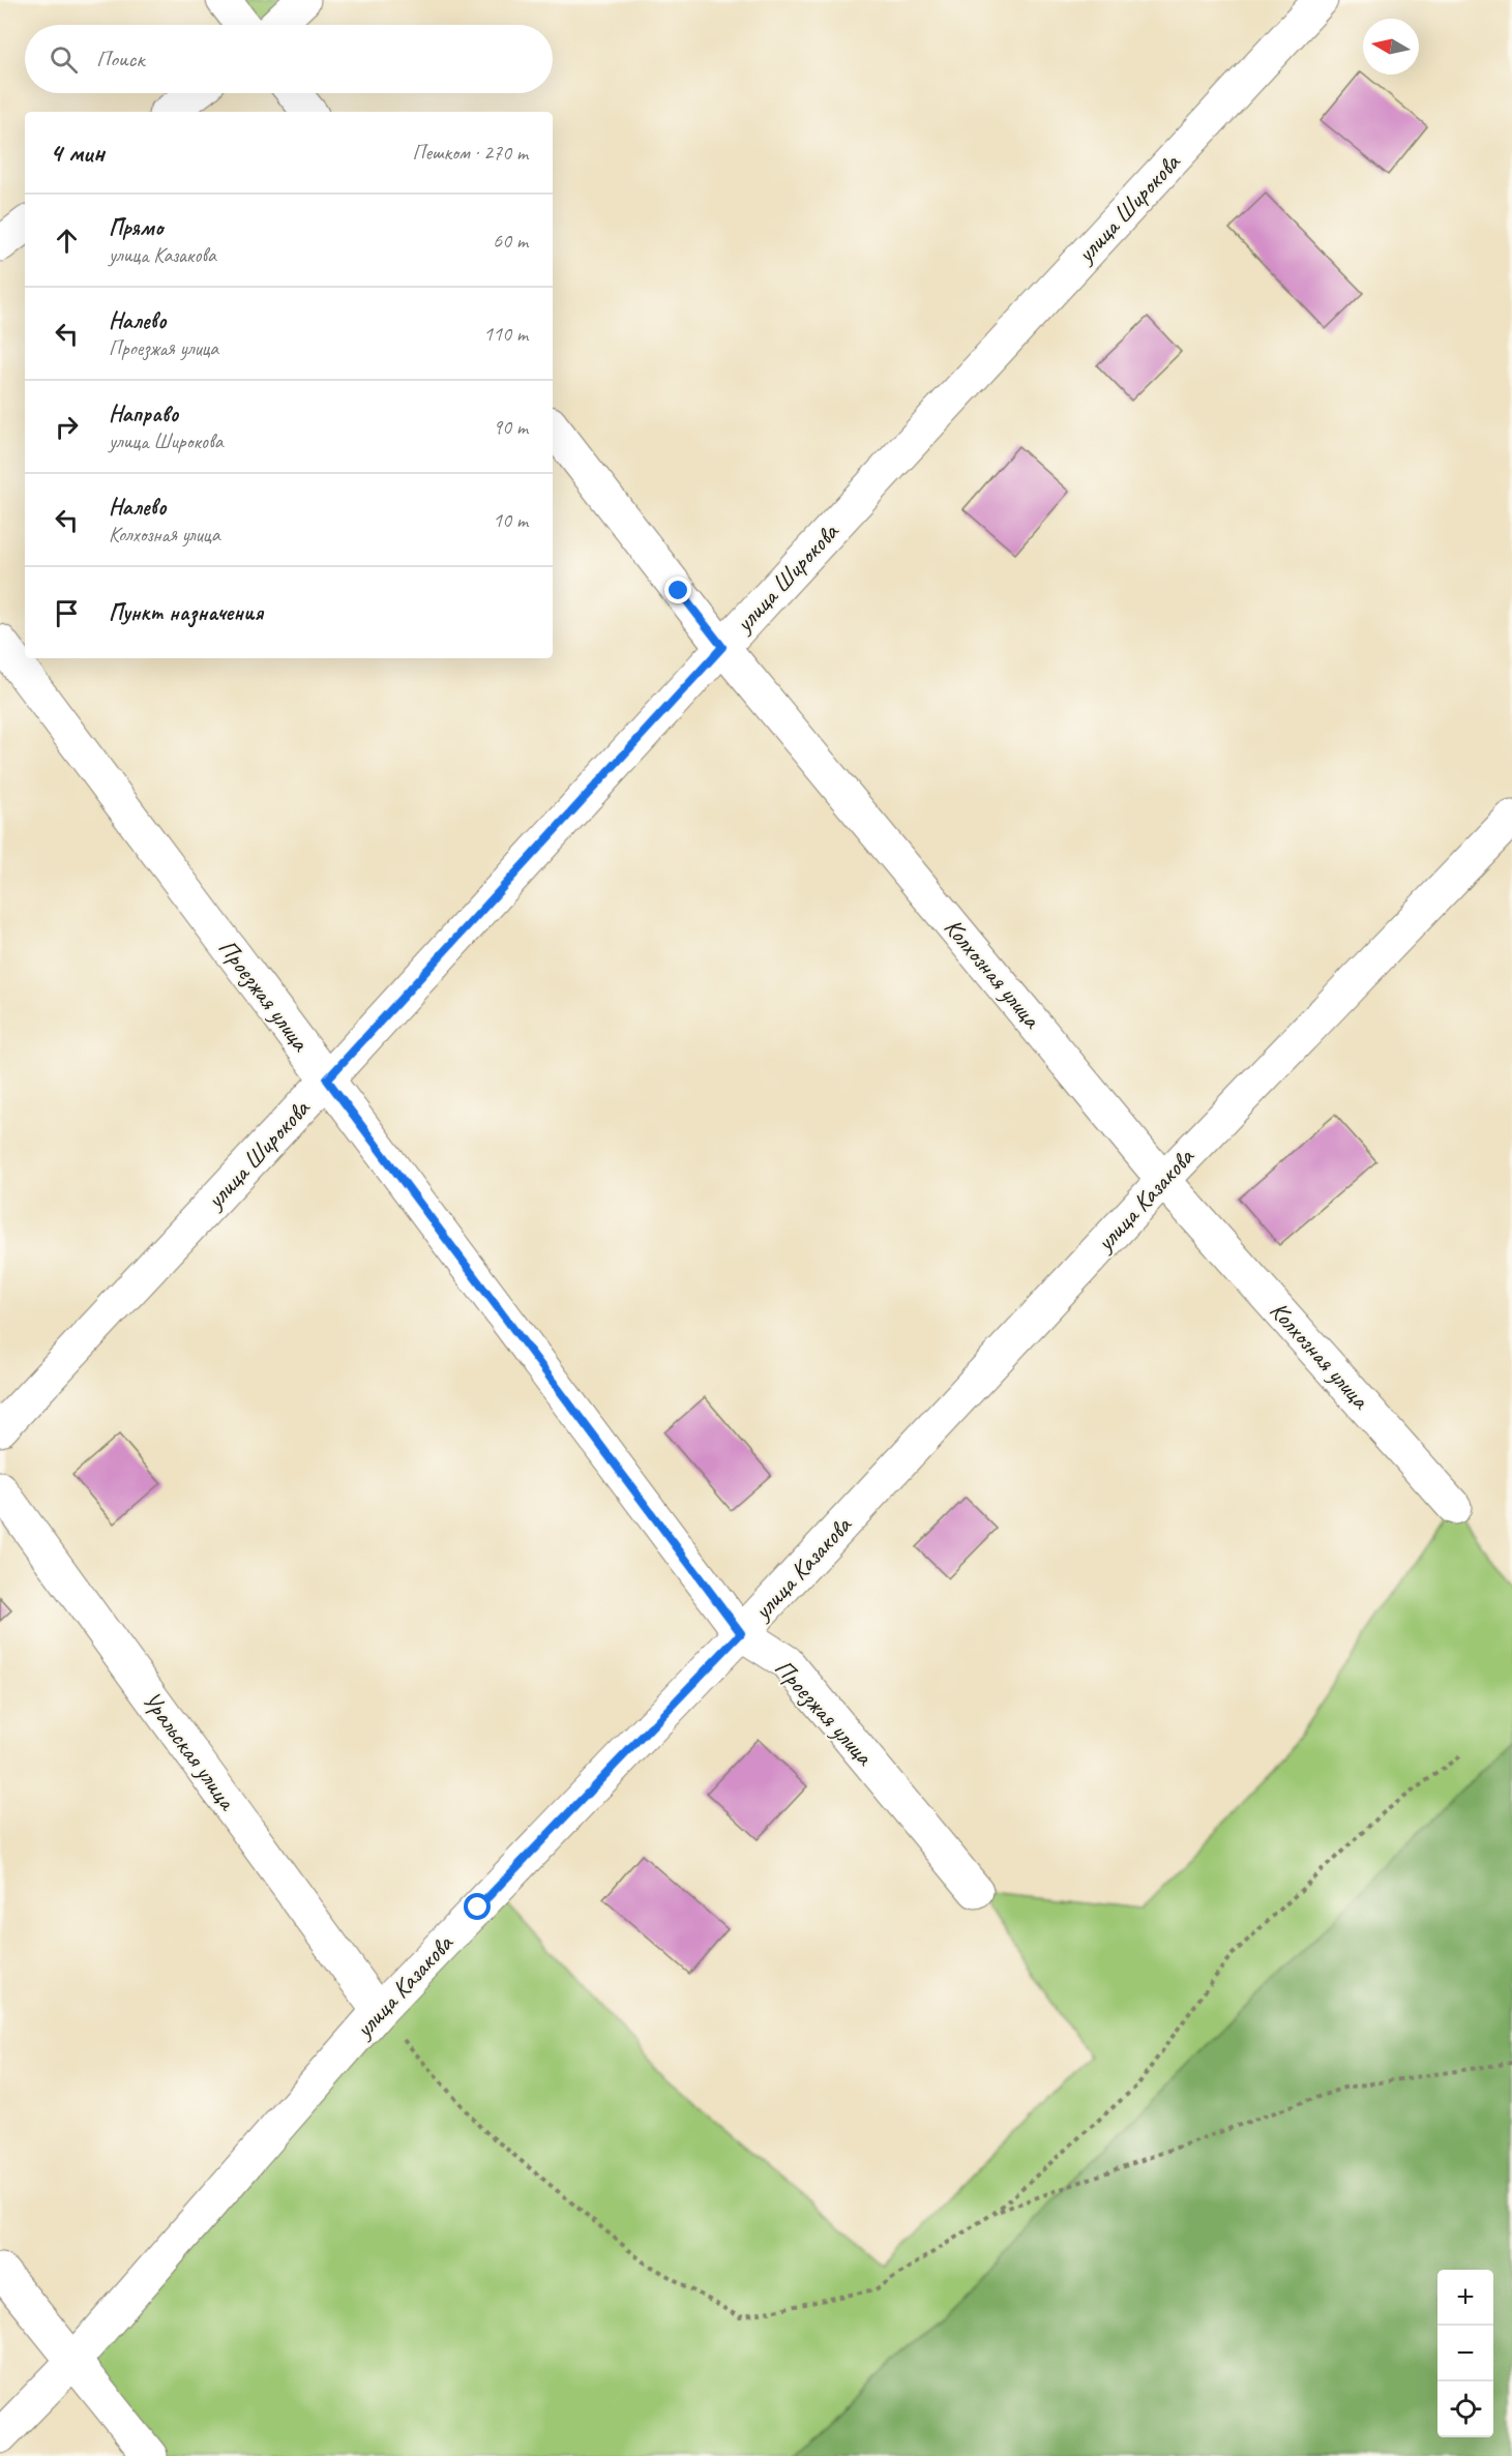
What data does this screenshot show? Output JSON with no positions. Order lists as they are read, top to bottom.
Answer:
{
  "streets": {
    "street": [
      "улица Широкова",
      "Колхозная улица",
      "Проезжая улица",
      "улица Казакова",
      "Уральская улица"
    ]
  },
  "crossings": [
    ["улица Широкова", "Колхозная улица"],
    ["улица Широкова", "Проезжая улица"],
    ["Колхозная улица", "улица Казакова"],
    ["Проезжая улица", "улица Казакова"],
    ["улица Казакова", "Уральская улица"]
  ],
  "north": "left",
  "page": {
    "search": "Поиск",
    "heading": ["4 мин", "Пешком · 270 m"],
    "list": [
      ["Прямо", "улица Казакова", "60 m"],
      ["Налево", "Проезжая улица", "110 m"],
      ["Направо", "улица Широкова", "90 m"],
      ["Налево", "Колхозная улица", "10 m"],
      "Пункт назначения"
    ],
    "map_buttons": ["+", "−"]
  }
}
